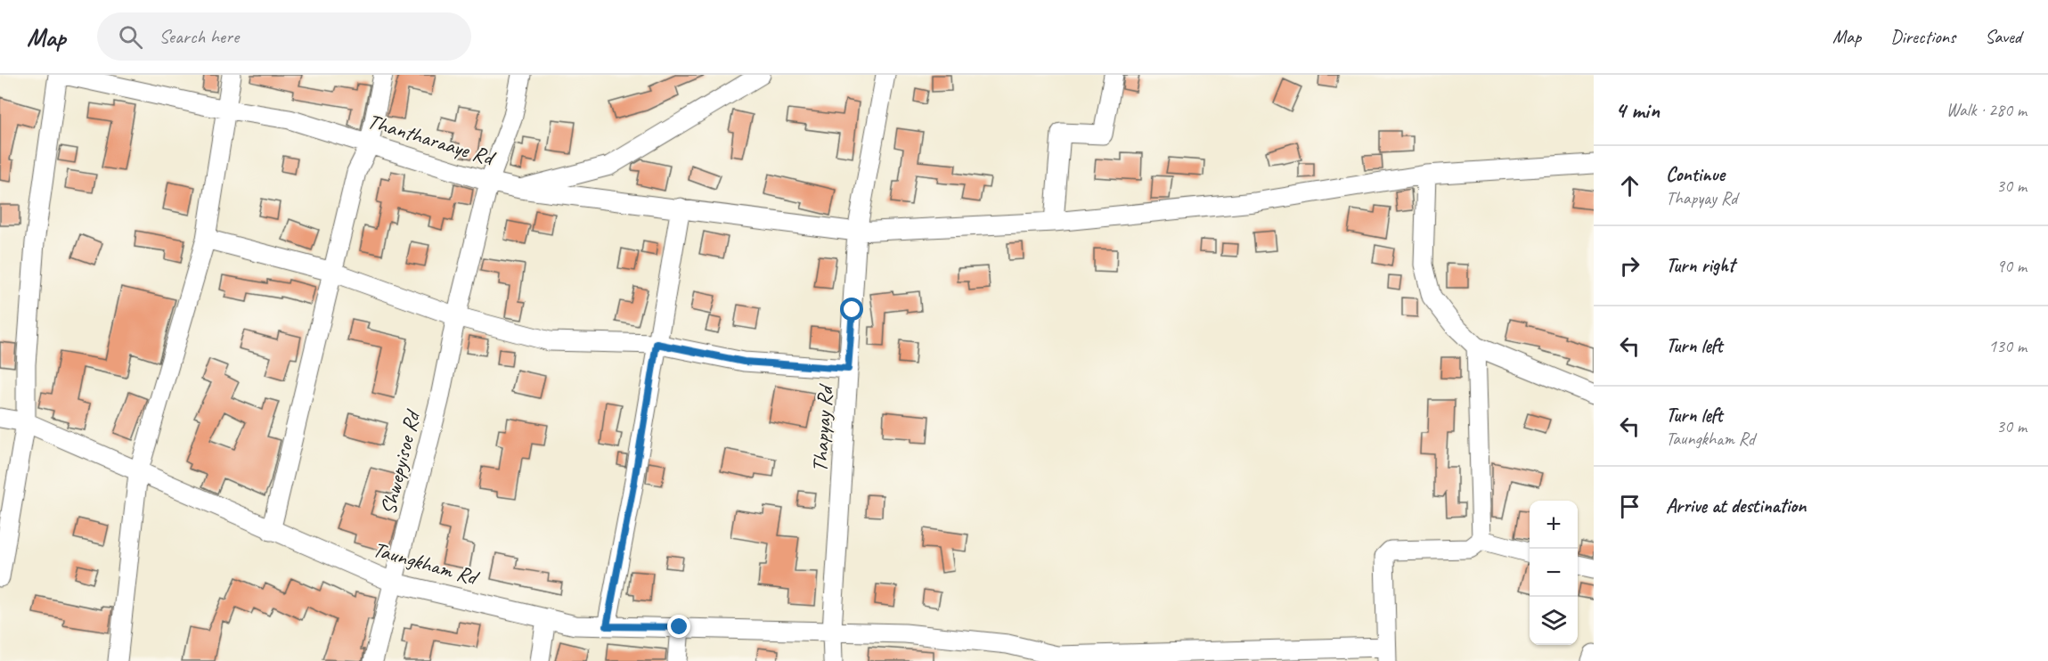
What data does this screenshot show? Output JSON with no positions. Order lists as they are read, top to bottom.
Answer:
{
  "streets": {
    "street": [
      "Thantharaaye Rd",
      "Thapyay Rd",
      "Shwepyisoe Rd",
      "Taungkham Rd"
    ]
  },
  "crossings": [
    ["Thantharaaye Rd", "Shwepyisoe Rd"],
    ["Thapyay Rd", "Taungkham Rd"],
    ["Shwepyisoe Rd", "Taungkham Rd"]
  ],
  "page": {
    "header": "Map",
    "search": "Search here",
    "nav": ["Map", "Directions", "Saved"],
    "heading": ["4 min", "Walk · 280 m"],
    "list": [
      ["Continue", "Thapyay Rd", "30 m"],
      ["Turn right", "90 m"],
      ["Turn left", "130 m"],
      ["Turn left", "Taungkham Rd", "30 m"],
      "Arrive at destination"
    ],
    "map_buttons": ["+", "−"]
  }
}
